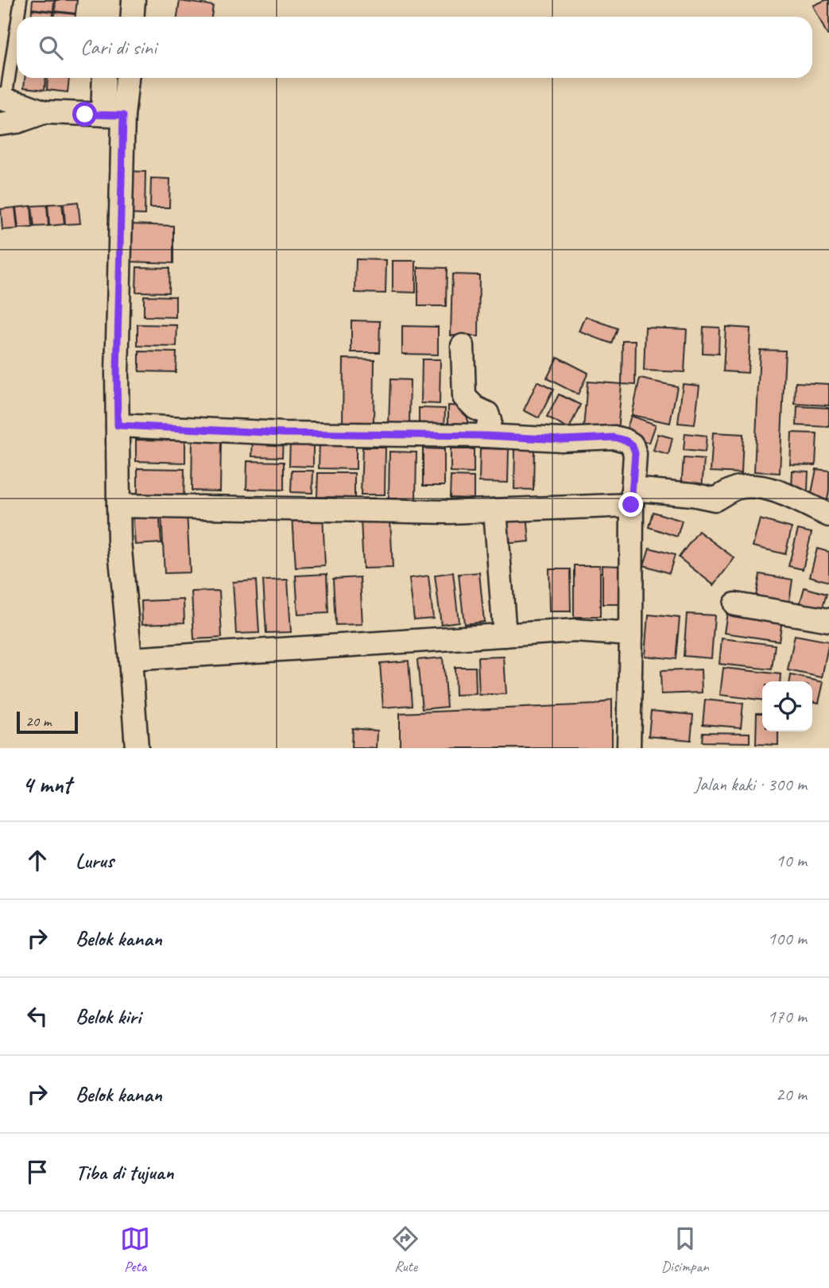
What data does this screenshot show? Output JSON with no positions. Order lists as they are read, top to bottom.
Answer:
{
  "scale_bar": "20 m",
  "page": {
    "search": "Cari di sini",
    "scale": "20 m",
    "heading": ["4 mnt", "Jalan kaki · 300 m"],
    "list": [
      ["Lurus", "10 m"],
      ["Belok kanan", "100 m"],
      ["Belok kiri", "170 m"],
      ["Belok kanan", "20 m"],
      "Tiba di tujuan"
    ],
    "nav": ["Peta", "Rute", "Disimpan"]
  }
}
